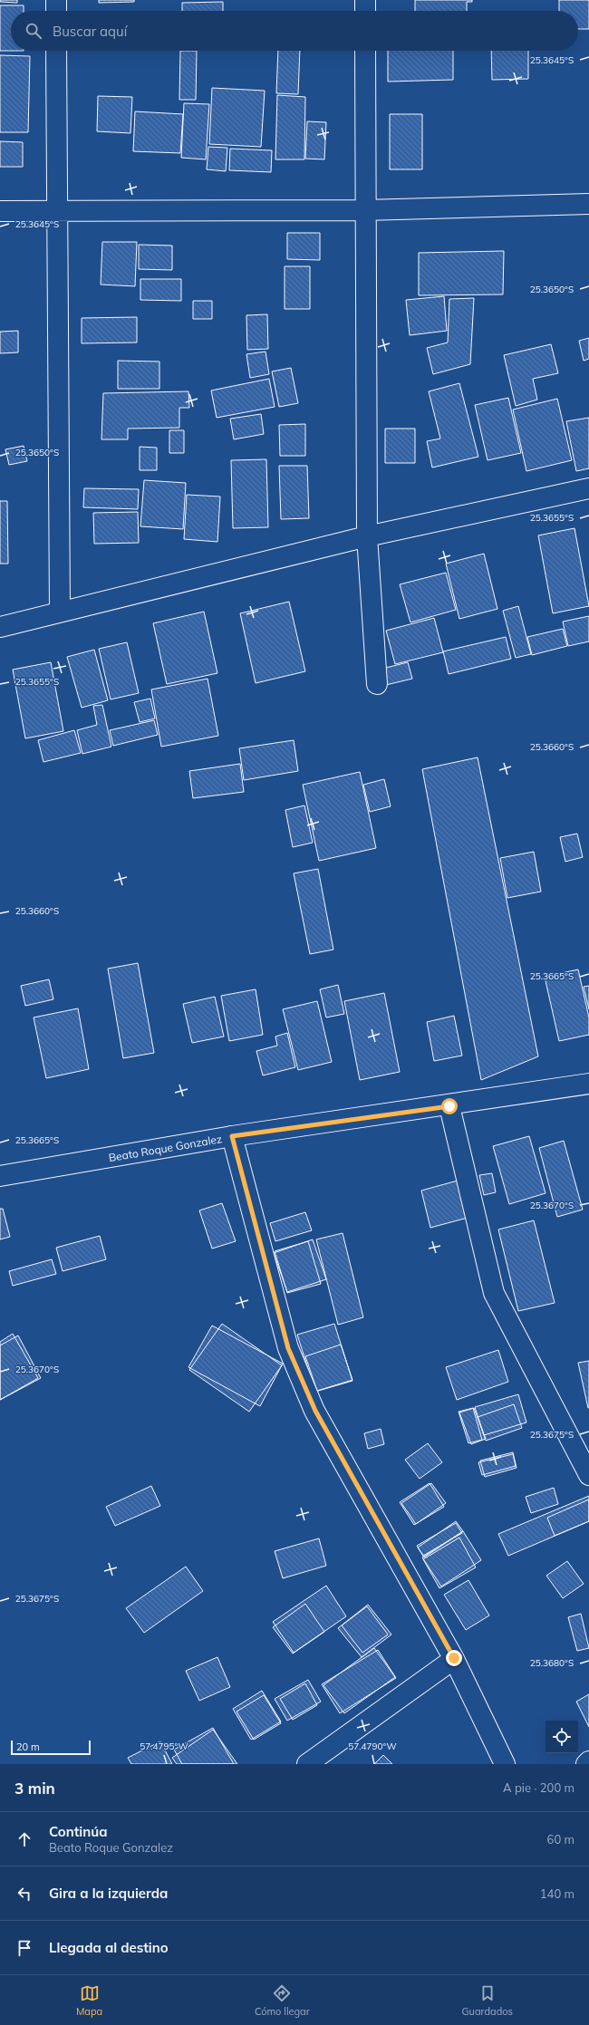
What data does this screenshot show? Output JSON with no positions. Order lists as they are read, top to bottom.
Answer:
{
  "streets": {
    "street": ["Beato Roque Gonzalez"]
  },
  "scale_bar": "20 m",
  "page": {
    "search": "Buscar aquí",
    "scale": "20 m",
    "heading": ["3 min", "A pie · 200 m"],
    "list": [
      ["Continúa", "Beato Roque Gonzalez", "60 m"],
      ["Gira a la izquierda", "140 m"],
      "Llegada al destino"
    ],
    "nav": ["Mapa", "Cómo llegar", "Guardados"]
  },
  "coordinates": [
    "25.3645°S",
    "25.3650°S",
    "25.3655°S",
    "25.3660°S",
    "25.3665°S",
    "25.3670°S",
    "25.3675°S",
    "25.3680°S",
    "57.4795°W",
    "57.4790°W"
  ]
}
